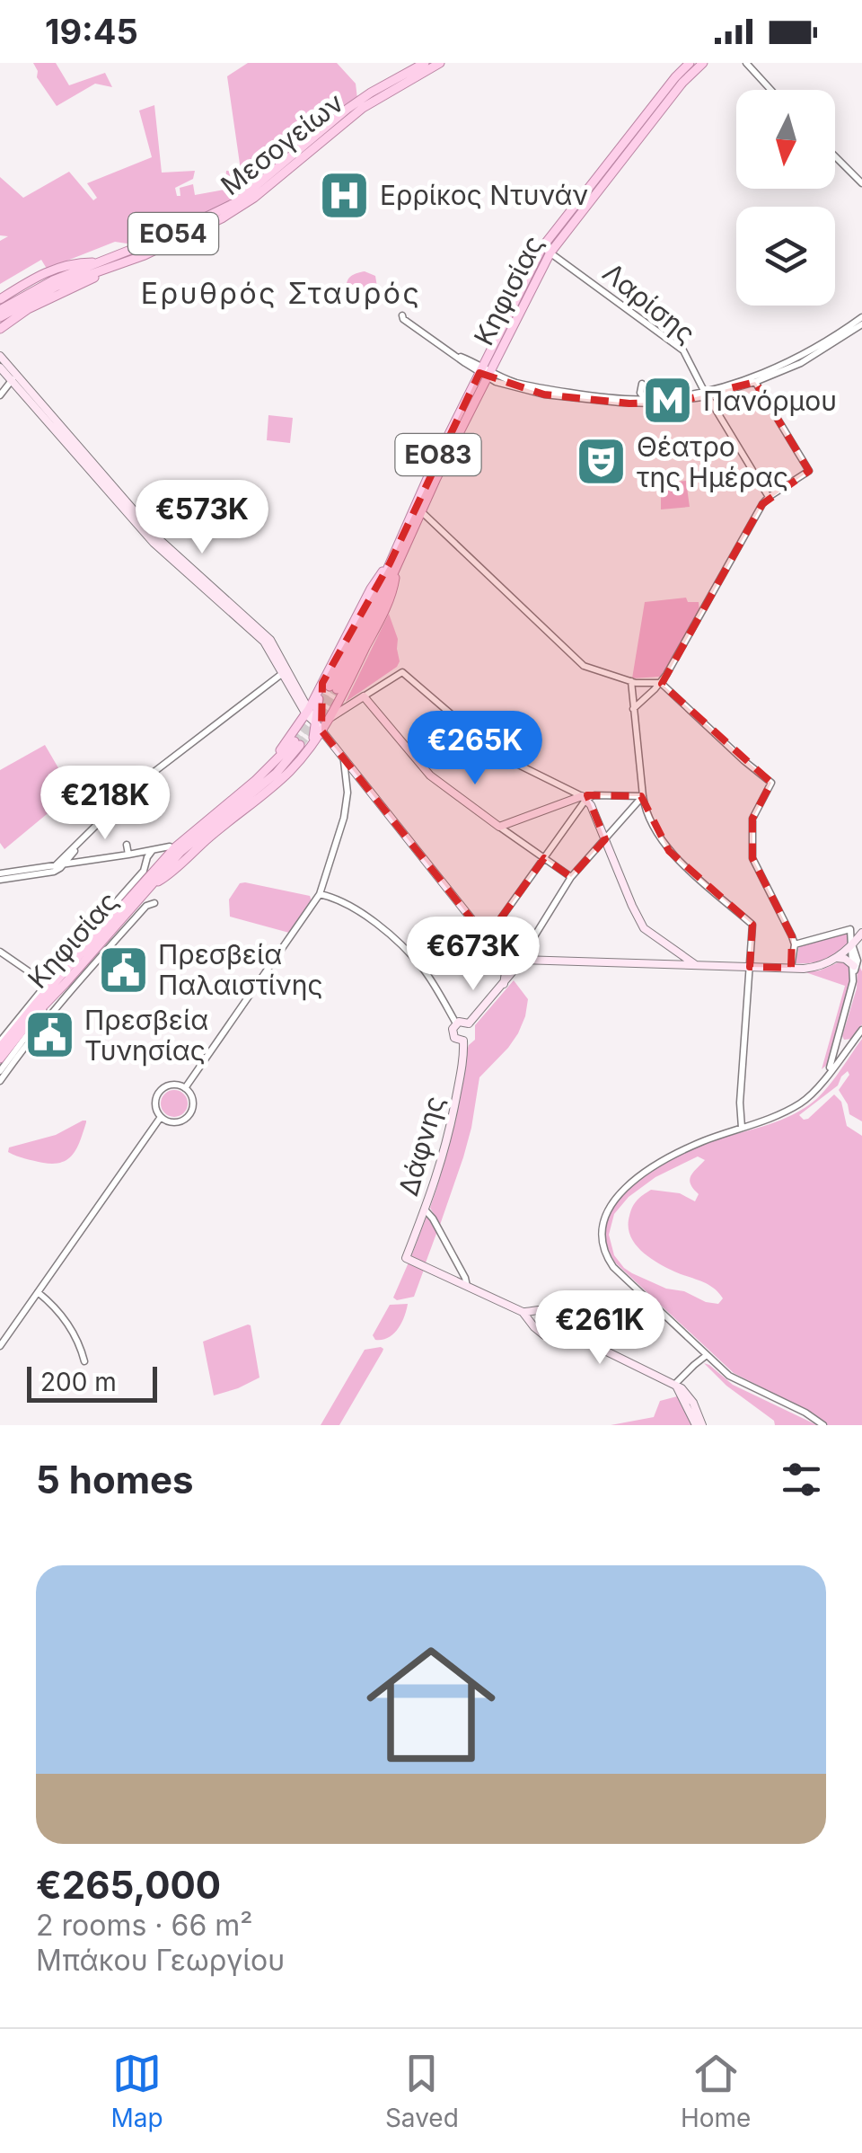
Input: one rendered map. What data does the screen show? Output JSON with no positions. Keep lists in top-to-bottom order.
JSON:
{
  "streets": {
    "main road": [
      "Μεσογείων",
      "ΕΟ54",
      "Κηφισίας",
      "ΕΟ83",
      "Δάφνης"
    ],
    "street": ["Λαρίσης"]
  },
  "crossings": [
    ["Κηφισίας", "Λαρίσης"],
    ["Κηφισίας", "ΕΟ83"]
  ],
  "districts": ["Ερυθρός Σταυρός"],
  "places": {
    "hospital": ["Ερρίκος Ντυνάν"],
    "metro station": ["Πανόρμου"],
    "theatre": ["Θέατρο της Ημέρας"],
    "public building": ["Πρεσβεία Παλαιστίνης", "Πρεσβεία Τυνησίας"]
  },
  "scale_bar": "200 m",
  "north": "bottom",
  "page": {
    "status": "19:45",
    "price": [
      "€573K",
      "€265K",
      "€218K",
      "€673K",
      "€261K"
    ],
    "scale": "200 m",
    "heading": "5 homes",
    "list": [
      {
        "name": "€265,000",
        "note": "2 rooms · 66 m² · Μπάκου Γεωργίου"
      }
    ],
    "tabs": ["Map", "Saved", "Home"]
  }
}
